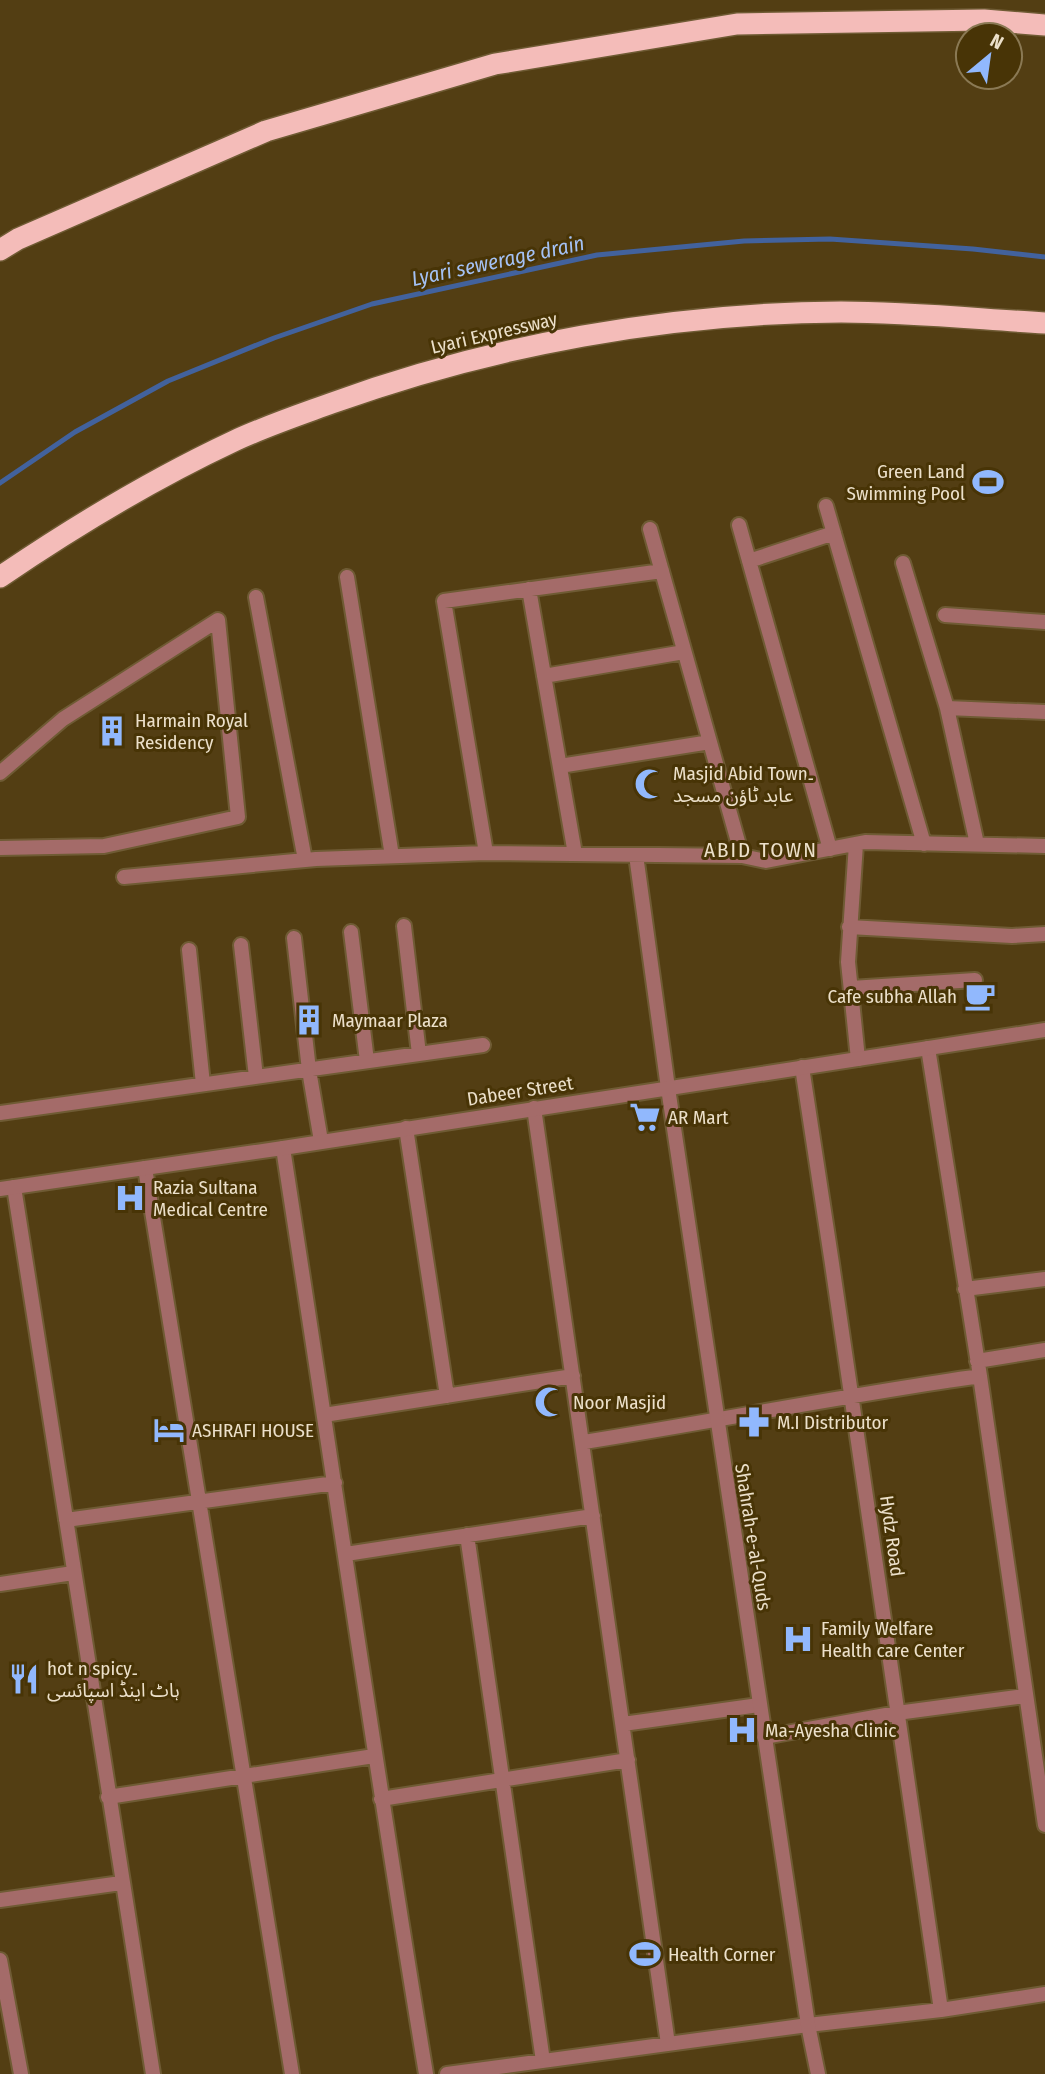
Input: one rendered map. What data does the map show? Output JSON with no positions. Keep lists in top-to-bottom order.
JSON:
{
  "streets": {
    "highway": ["Lyari Expressway"],
    "street": ["Dabeer Street", "Hydz Road", "Shahrah-e-al-Quds"]
  },
  "crossings": [
    ["Dabeer Street", "Hydz Road"],
    ["Dabeer Street", "Shahrah-e-al-Quds"]
  ],
  "districts": ["ABID TOWN"],
  "water": ["Lyari sewerage drain"],
  "places": {
    "sports": ["Green Land Swimming Pool", "Health Corner"],
    "building": ["Harmain Royal Residency", "Maymaar Plaza"],
    "mosque": ["Masjid Abid Town۔ عابد ٹاؤن مسجد", "Noor Masjid"],
    "cafe": ["Cafe subha Allah"],
    "supermarket": ["AR Mart"],
    "hospital": ["Razia Sultana Medical Centre", "Family Welfare Health care Center", "Ma-Ayesha Clinic"],
    "pharmacy": ["M.I Distributor"],
    "hotel": ["ASHRAFI HOUSE"],
    "restaurant": ["hot n spicy۔ ہاٹ اینڈ اسپائسی"]
  },
  "north": "top right"
}
